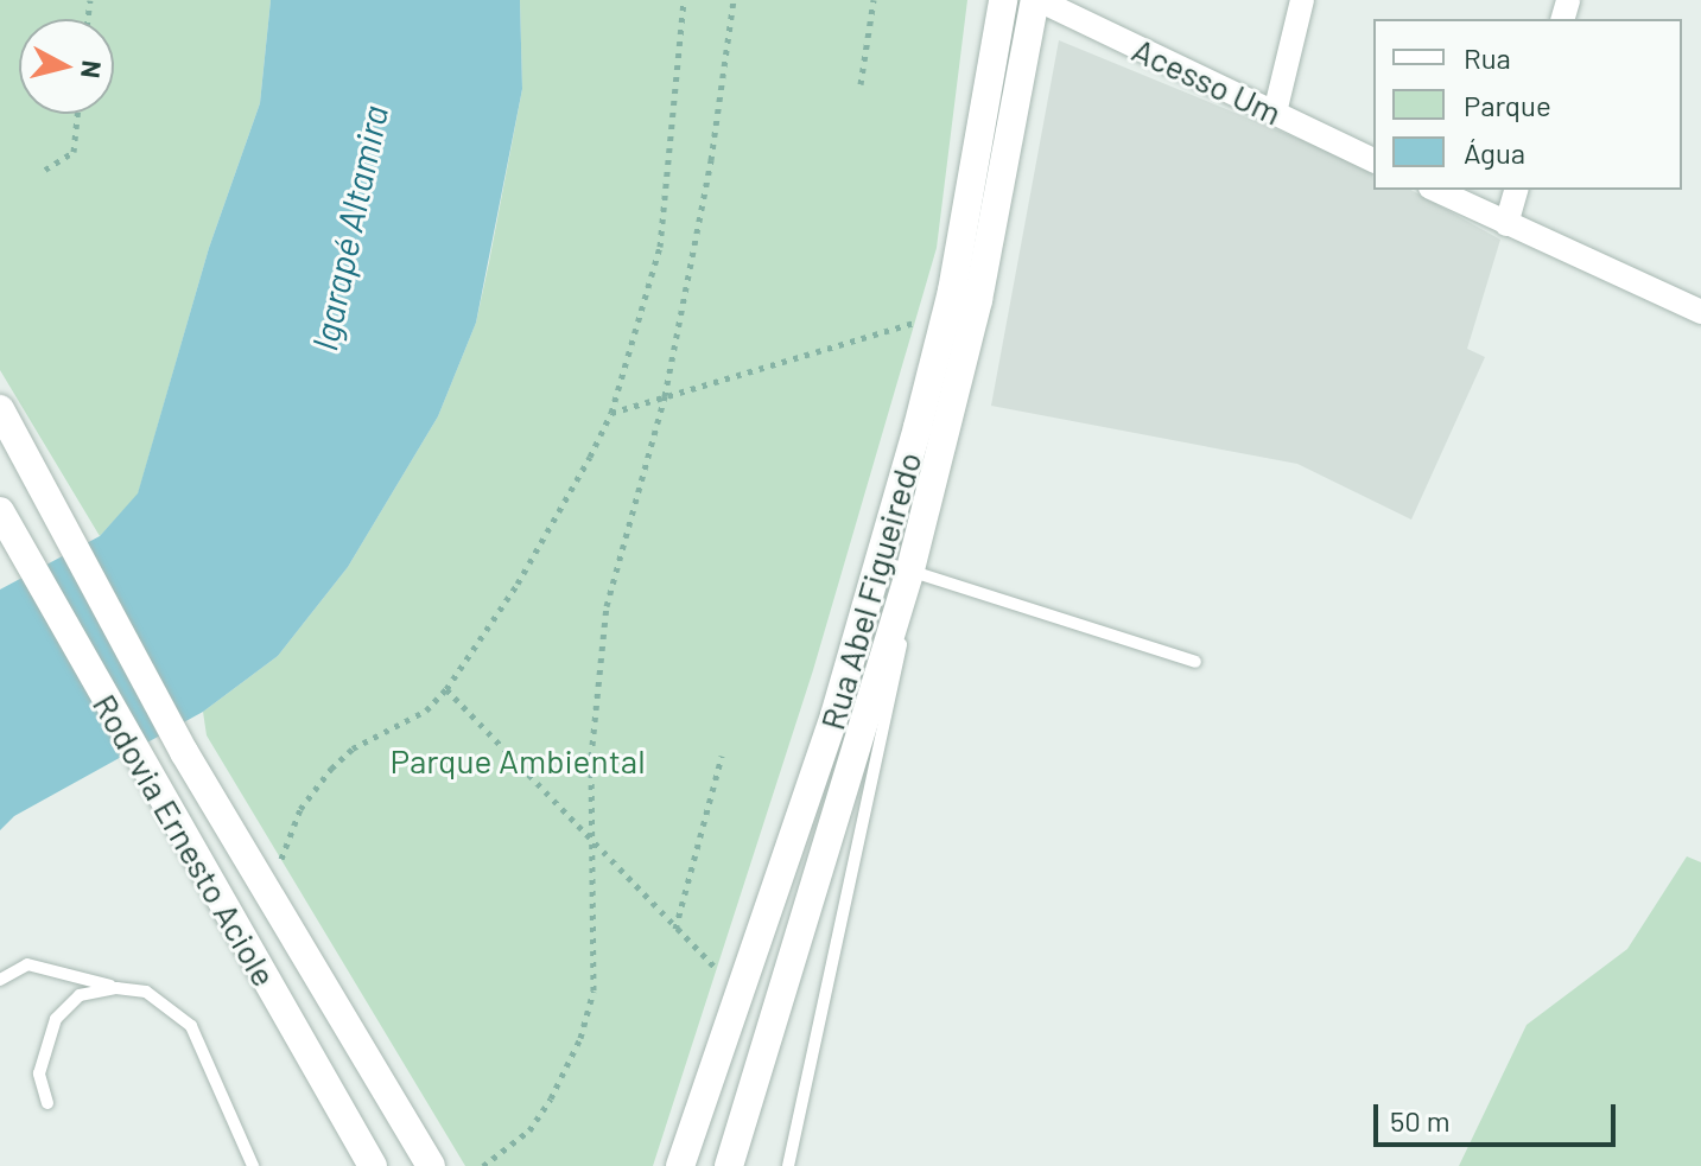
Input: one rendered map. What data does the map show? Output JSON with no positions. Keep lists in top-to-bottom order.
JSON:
{
  "streets": {
    "street": ["Acesso Um", "Rua Abel Figueiredo", "Rodovia Ernesto Aciole"]
  },
  "crossings": [
    ["Acesso Um", "Rua Abel Figueiredo"]
  ],
  "water": ["Igarapé Altamira"],
  "parks": ["Parque Ambiental"],
  "legend": ["Rua", "Parque", "Água"],
  "scale_bar": "50 m",
  "north": "right"
}
